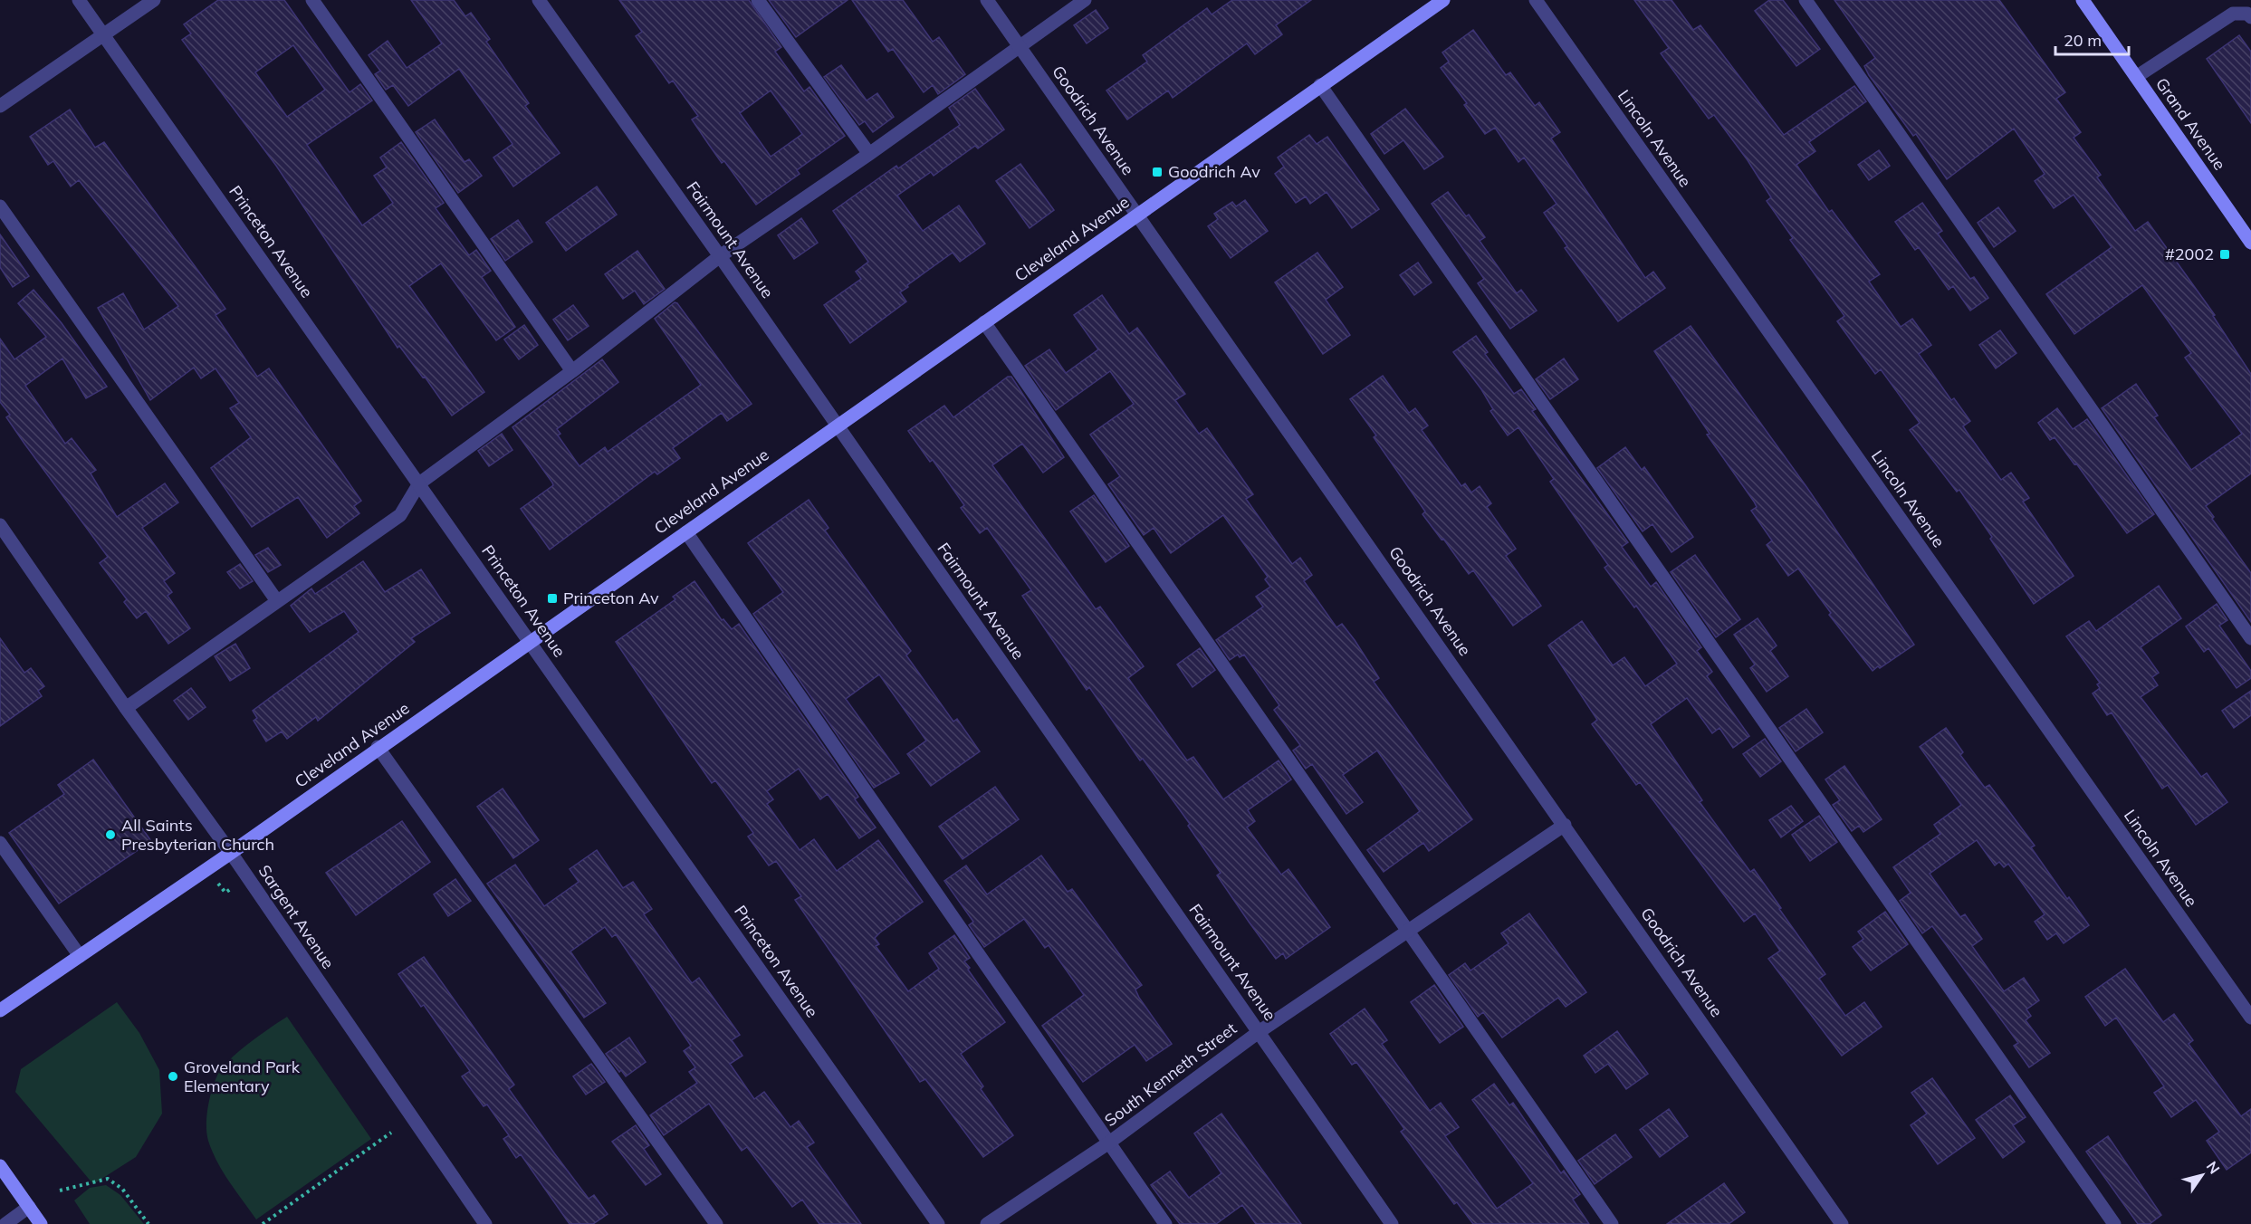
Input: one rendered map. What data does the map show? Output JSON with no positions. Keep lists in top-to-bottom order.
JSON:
{
  "streets": {
    "street": [
      "Goodrich Avenue",
      "Grand Avenue",
      "Lincoln Avenue",
      "Cleveland Avenue",
      "Fairmount Avenue",
      "Princeton Avenue",
      "Sargent Avenue",
      "South Kenneth Street"
    ]
  },
  "crossings": [
    ["Goodrich Avenue", "Cleveland Avenue"],
    ["Goodrich Avenue", "South Kenneth Street"],
    ["Cleveland Avenue", "Fairmount Avenue"],
    ["Cleveland Avenue", "Princeton Avenue"],
    ["Cleveland Avenue", "Sargent Avenue"],
    ["Fairmount Avenue", "South Kenneth Street"]
  ],
  "places": {
    "transit": ["Goodrich Av", "#2002", "Princeton Av"],
    "other": ["All Saints Presbyterian Church", "Groveland Park Elementary"]
  },
  "scale_bar": "20 m",
  "north": "top right"
}
